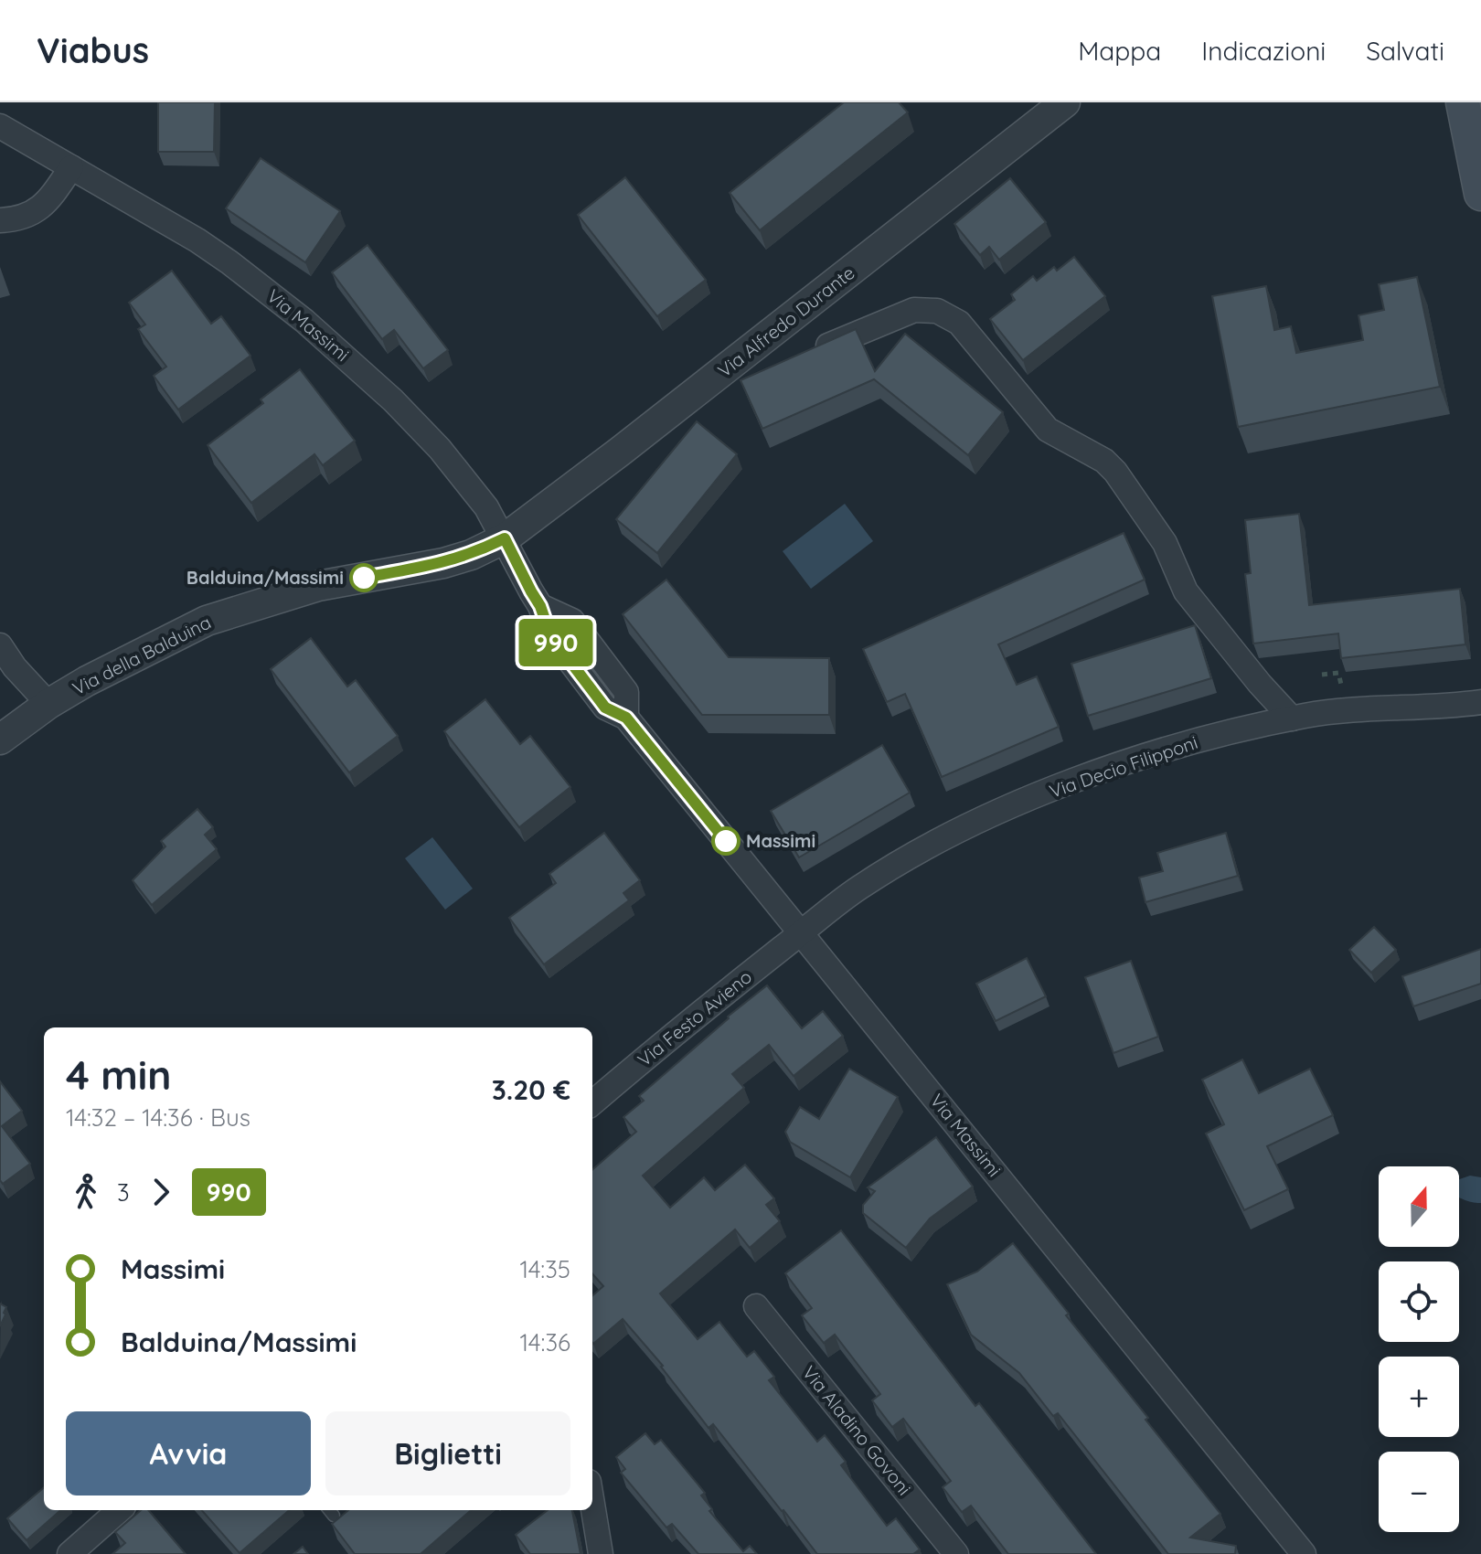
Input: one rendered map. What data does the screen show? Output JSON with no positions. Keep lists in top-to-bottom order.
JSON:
{
  "streets": {
    "street": [
      "Via Alfredo Durante",
      "Via Massimi",
      "Via della Balduina",
      "Via Decio Filipponi",
      "Via Festo Avieno",
      "Via Aladino Govoni"
    ]
  },
  "crossings": [
    ["Via Alfredo Durante", "Via Massimi"],
    ["Via Alfredo Durante", "Via della Balduina"],
    ["Via Massimi", "Via della Balduina"],
    ["Via Massimi", "Via Decio Filipponi"],
    ["Via Massimi", "Via Festo Avieno"],
    ["Via Decio Filipponi", "Via Festo Avieno"]
  ],
  "places": ["Balduina/Massimi", "Massimi"],
  "lines": ["bus line 990"],
  "north": "top",
  "page": {
    "header": "Viabus",
    "nav": ["Mappa", "Indicazioni", "Salvati"],
    "on_map": "990",
    "heading": ["4 min", "14:32 – 14:36 · Bus", "3.20 €"],
    "legs": ["3", "990"],
    "map_buttons": ["+", "−"],
    "list": [
      {
        "name": "Massimi",
        "value": "14:35"
      },
      {
        "name": "Balduina/Massimi",
        "value": "14:36"
      }
    ],
    "buttons": ["Avvia", "Biglietti"]
  }
}
